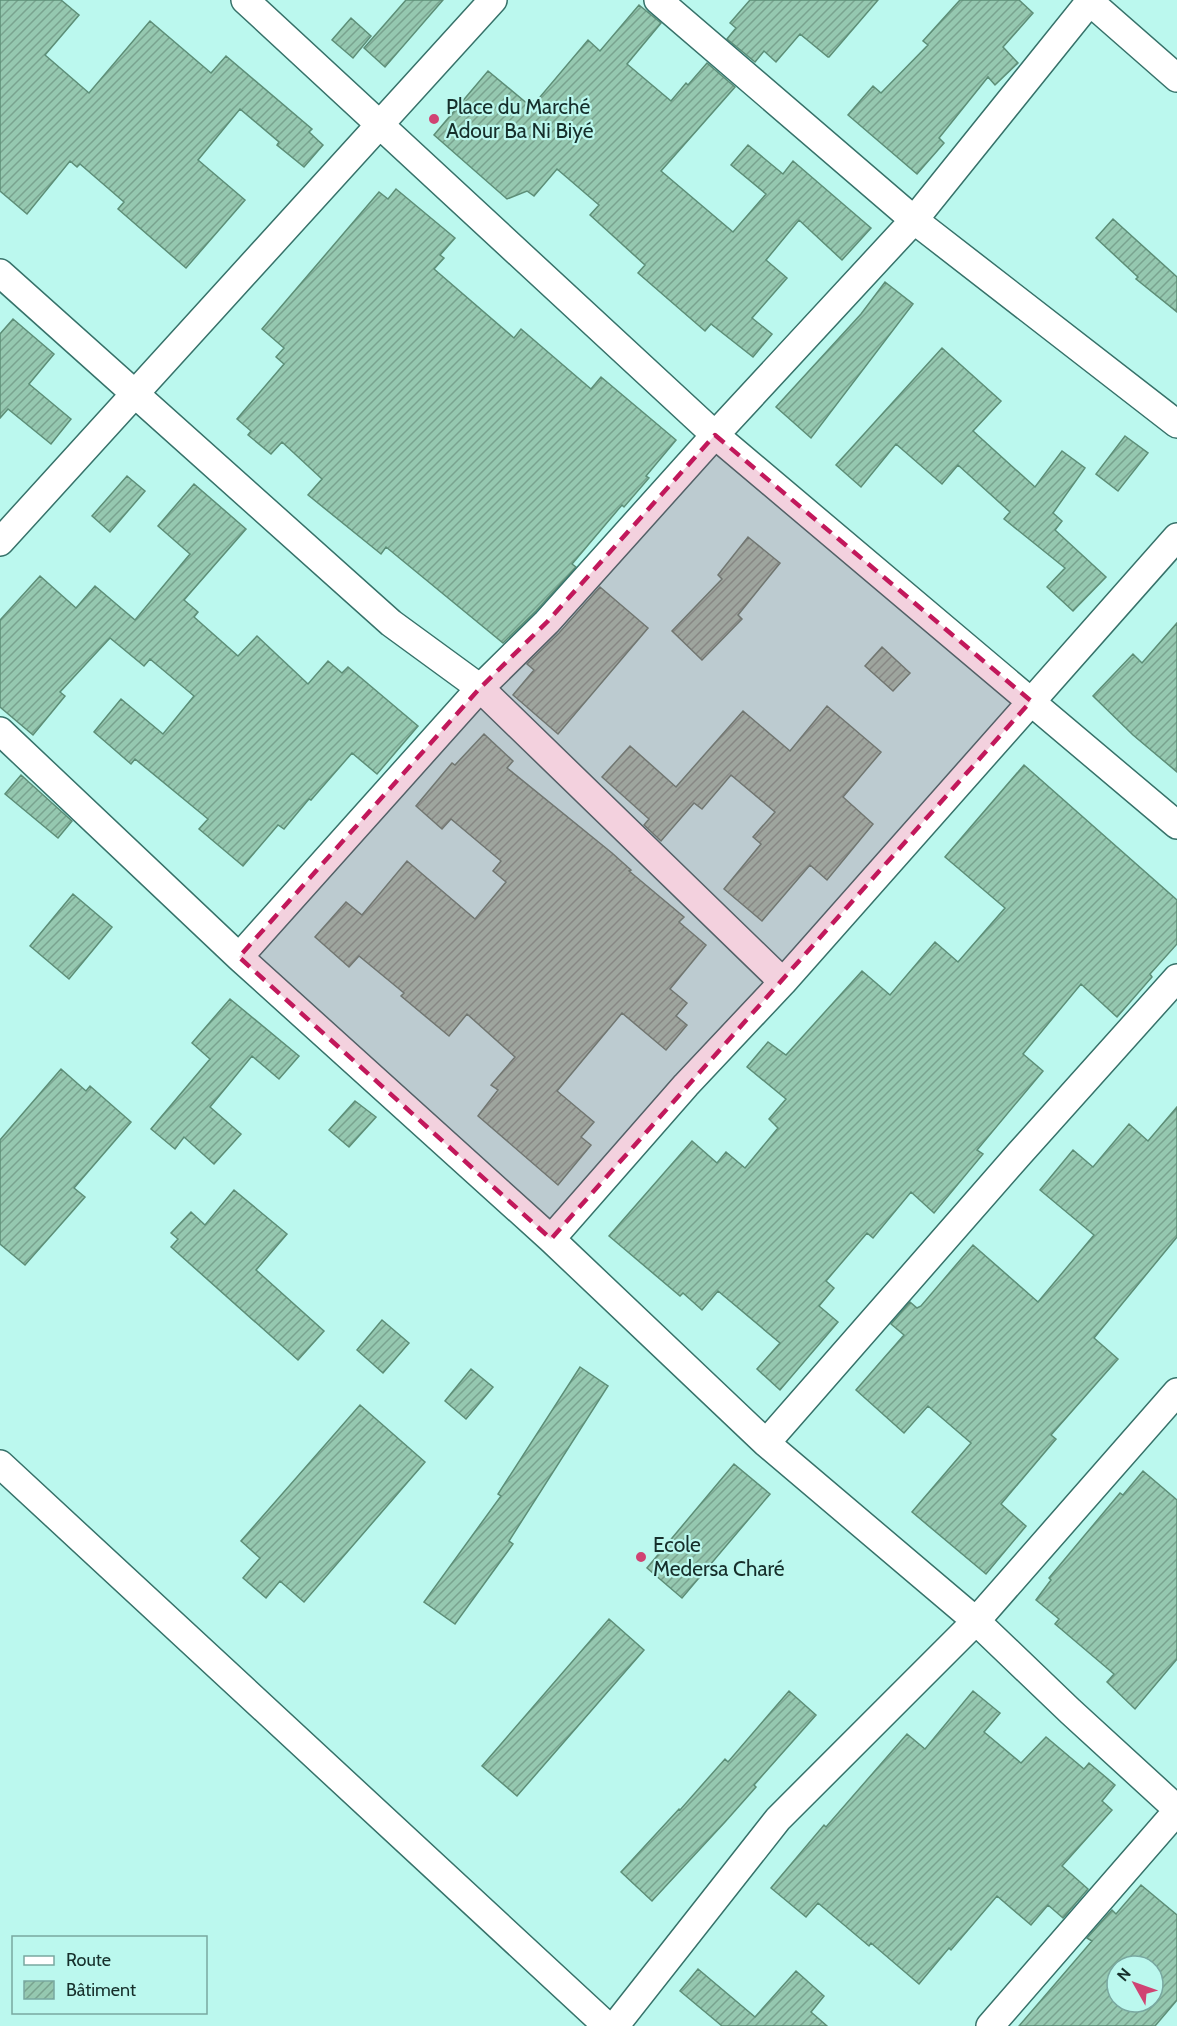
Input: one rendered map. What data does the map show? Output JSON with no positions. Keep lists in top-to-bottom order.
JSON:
{
  "places": ["Place du Marché Adour Ba Ni Biyé", "Ecole Medersa Charé"],
  "legend": ["Route", "Bâtiment"],
  "north": "top left"
}
